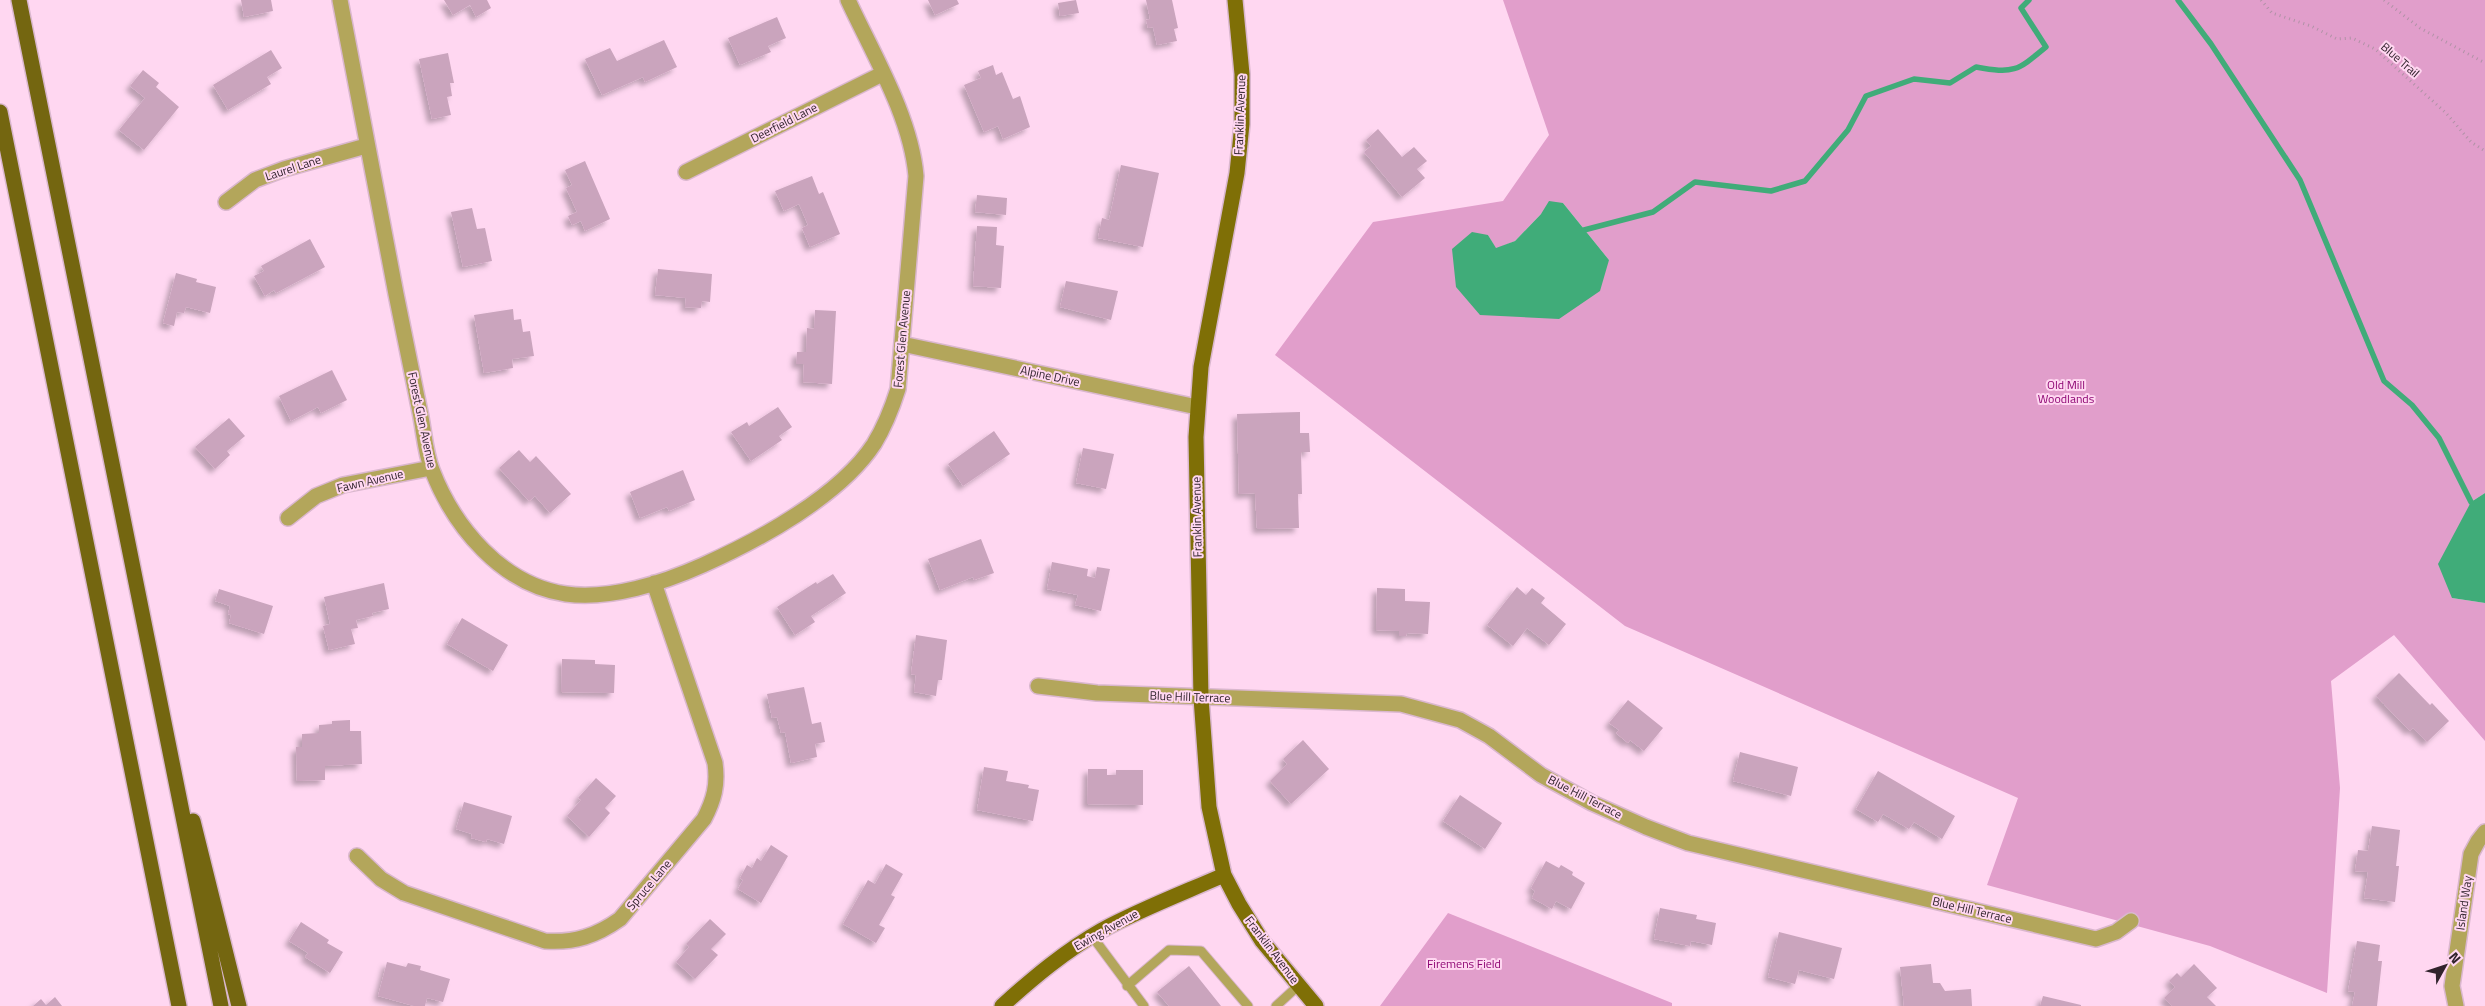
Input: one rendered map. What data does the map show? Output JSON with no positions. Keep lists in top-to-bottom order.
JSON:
{
  "streets": {
    "main road": ["Franklin Avenue", "Ewing Avenue"],
    "street": [
      "Deerfield Lane",
      "Laurel Lane",
      "Forest Glen Avenue",
      "Alpine Drive",
      "Fawn Avenue",
      "Blue Hill Terrace",
      "Spruce Lane",
      "Island Way"
    ],
    "path": ["Blue Trail"]
  },
  "crossings": [
    ["Franklin Avenue", "Alpine Drive"],
    ["Franklin Avenue", "Blue Hill Terrace"],
    ["Franklin Avenue", "Ewing Avenue"],
    ["Deerfield Lane", "Forest Glen Avenue"],
    ["Laurel Lane", "Forest Glen Avenue"],
    ["Forest Glen Avenue", "Alpine Drive"],
    ["Forest Glen Avenue", "Fawn Avenue"],
    ["Forest Glen Avenue", "Spruce Lane"]
  ],
  "parks": ["Old Mill Woodlands", "Firemens Field"],
  "north": "top right"
}
